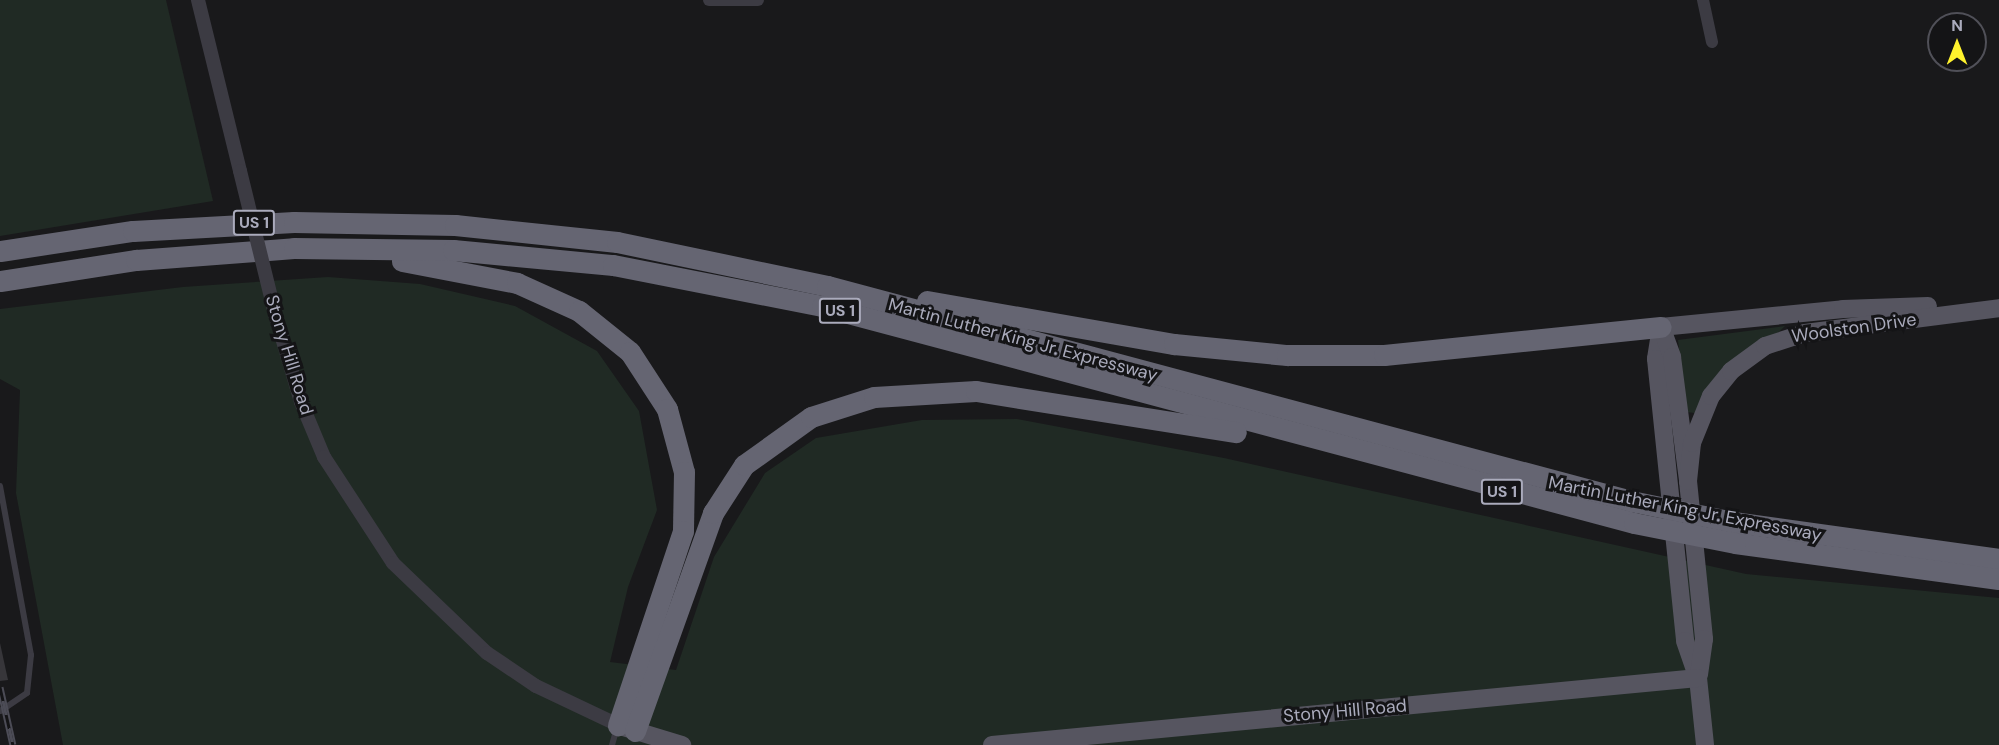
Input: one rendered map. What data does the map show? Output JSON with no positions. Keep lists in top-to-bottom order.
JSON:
{
  "streets": {
    "highway": ["US 1", "Martin Luther King Jr. Expressway"],
    "main road": ["Woolston Drive", "Stony Hill Road"]
  },
  "crossings": [
    ["Woolston Drive", "Stony Hill Road"]
  ],
  "north": "top"
}
